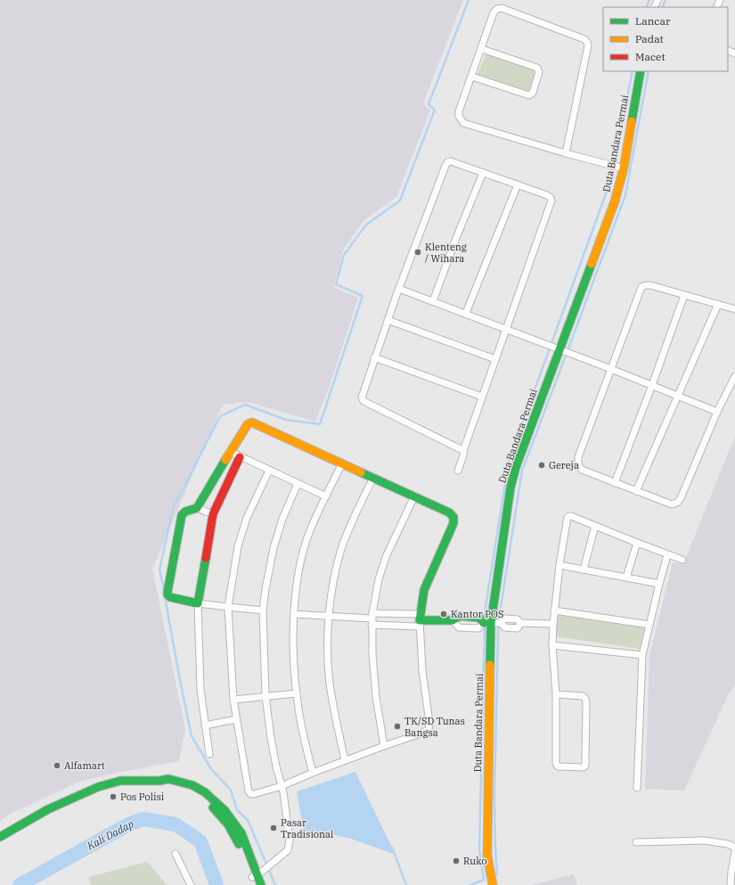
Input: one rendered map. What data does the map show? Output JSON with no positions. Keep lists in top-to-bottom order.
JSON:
{
  "streets": {
    "street": ["Duta Bandara Permai"]
  },
  "water": ["Kali Dadap"],
  "places": [
    "Klenteng / Wihara",
    "Gereja",
    "Kantor POS",
    "TK/SD Tunas Bangsa",
    "Alfamart",
    "Pos Polisi",
    "Pasar Tradisional",
    "Ruko"
  ],
  "legend": ["Lancar", "Padat", "Macet"]
}
